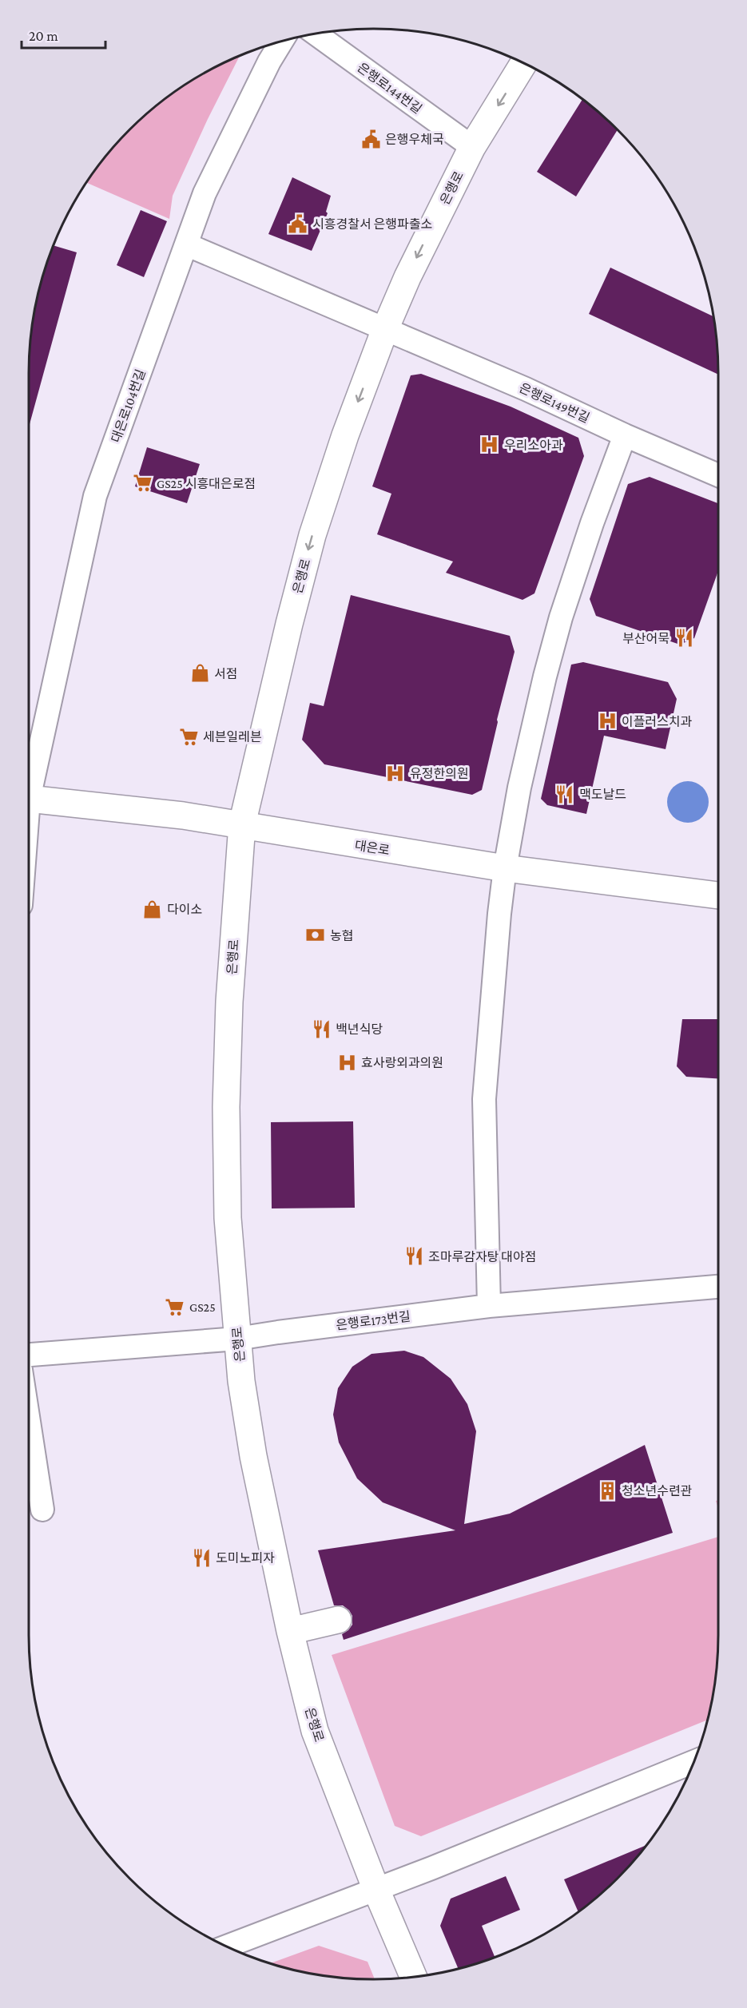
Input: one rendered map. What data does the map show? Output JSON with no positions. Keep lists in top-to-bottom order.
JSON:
{
  "streets": {
    "street": [
      "은행로144번길",
      "은행로",
      "은행로149번길",
      "대은로104번길",
      "대은로",
      "은행로173번길"
    ]
  },
  "crossings": [
    ["은행로144번길", "은행로"],
    ["은행로", "은행로149번길"],
    ["은행로", "대은로"],
    ["은행로", "은행로173번길"],
    ["은행로149번길", "대은로104번길"]
  ],
  "one_way": ["은행로"],
  "places": {
    "public building": ["은행우체국", "시흥경찰서 은행파출소"],
    "hospital": [
      "우리소아과",
      "이플러스치과",
      "유정한의원",
      "효사랑외과의원"
    ],
    "supermarket": ["GS25 시흥대은로점", "세븐일레븐", "GS25"],
    "restaurant": [
      "부산어묵",
      "맥도날드",
      "백년식당",
      "조마루감자탕 대야점",
      "도미노피자"
    ],
    "shop": ["서점", "다이소"],
    "bank": ["농협"],
    "building": ["청소년수련관"]
  },
  "scale_bar": "20 m"
}
